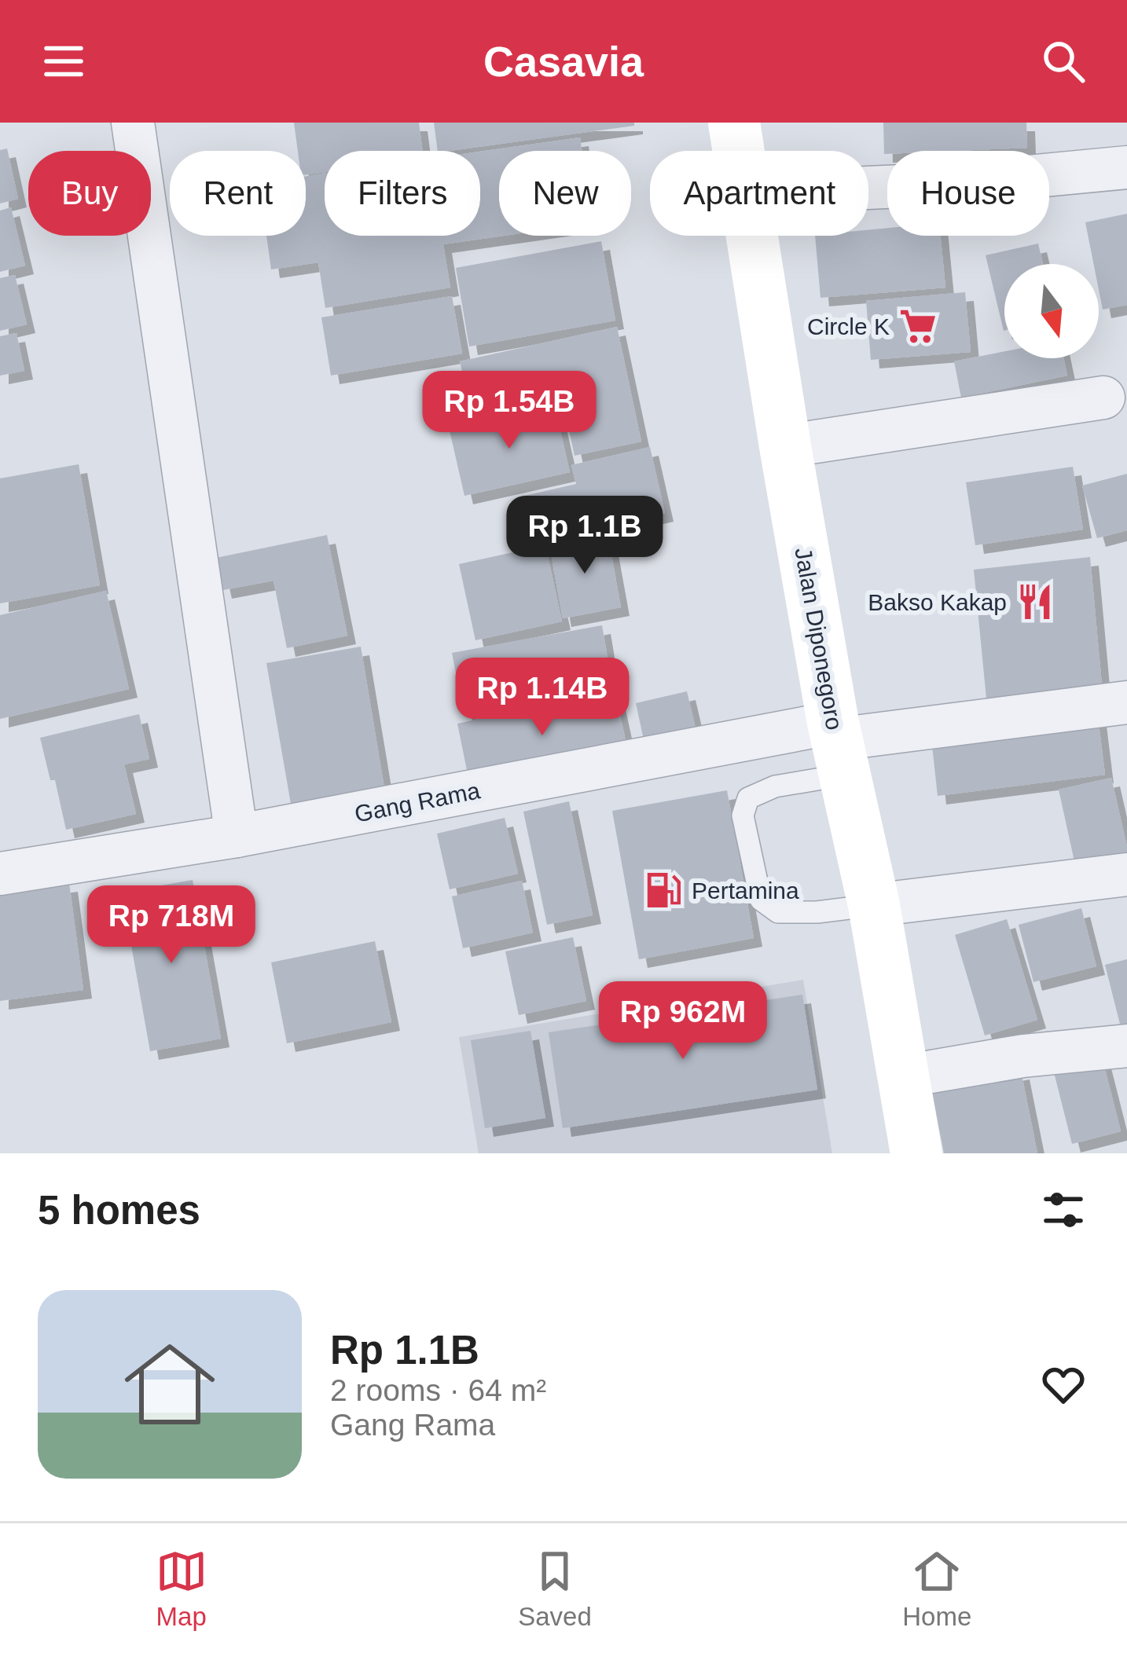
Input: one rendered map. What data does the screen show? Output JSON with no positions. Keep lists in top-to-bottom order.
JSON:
{
  "streets": {
    "main road": ["Jalan Diponegoro"],
    "street": ["Gang Rama"]
  },
  "crossings": [
    ["Jalan Diponegoro", "Gang Rama"]
  ],
  "places": {
    "supermarket": ["Circle K"],
    "restaurant": ["Bakso Kakap"],
    "fuel station": ["Pertamina"]
  },
  "north": "bottom",
  "page": {
    "header": "Casavia",
    "chip": [
      "Buy",
      "Rent",
      "Filters",
      "New",
      "Apartment",
      "House"
    ],
    "price": [
      "Rp 1.54B",
      "Rp 1.1B",
      "Rp 1.14B",
      "Rp 718M",
      "Rp 962M"
    ],
    "heading": "5 homes",
    "list": [
      {
        "name": "Rp 1.1B",
        "note": "2 rooms · 64 m² · Gang Rama"
      }
    ],
    "tabs": ["Map", "Saved", "Home"]
  }
}
